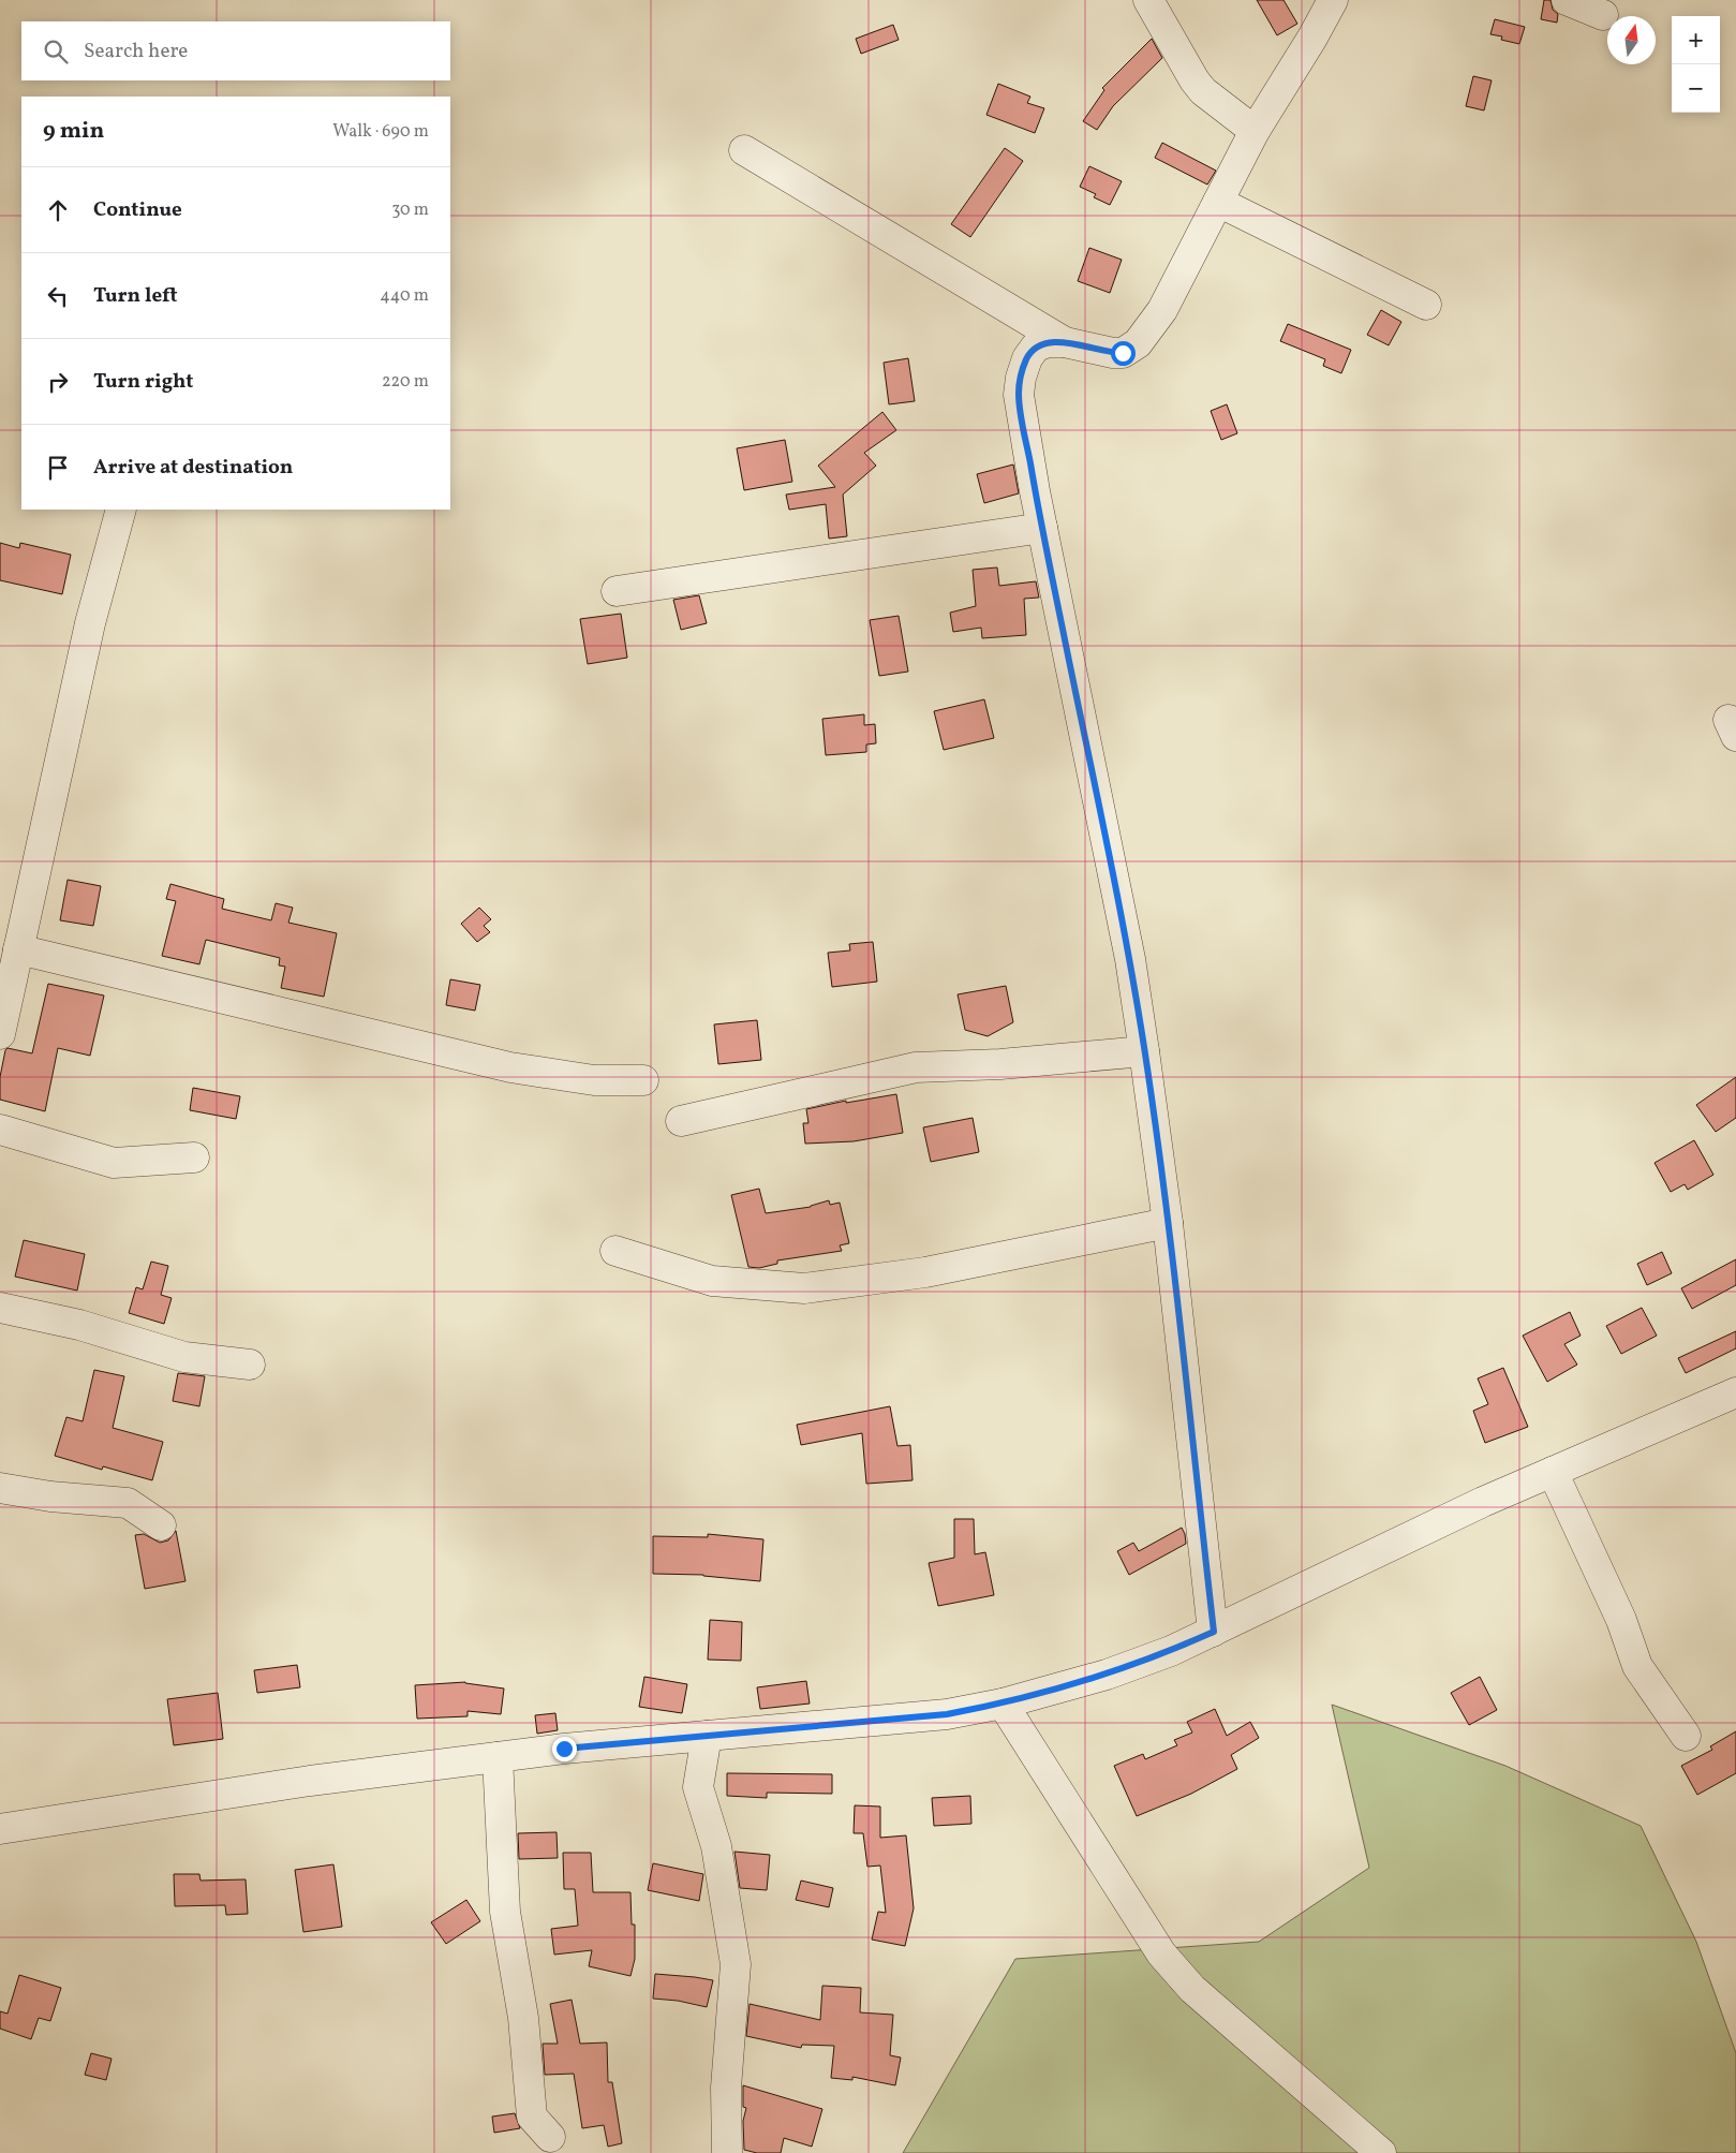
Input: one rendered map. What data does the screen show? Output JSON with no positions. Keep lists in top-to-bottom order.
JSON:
{
  "north": "top",
  "page": {
    "map_buttons": ["+", "−"],
    "search": "Search here",
    "heading": ["9 min", "Walk · 690 m"],
    "list": [
      ["Continue", "30 m"],
      ["Turn left", "440 m"],
      ["Turn right", "220 m"],
      "Arrive at destination"
    ]
  }
}
